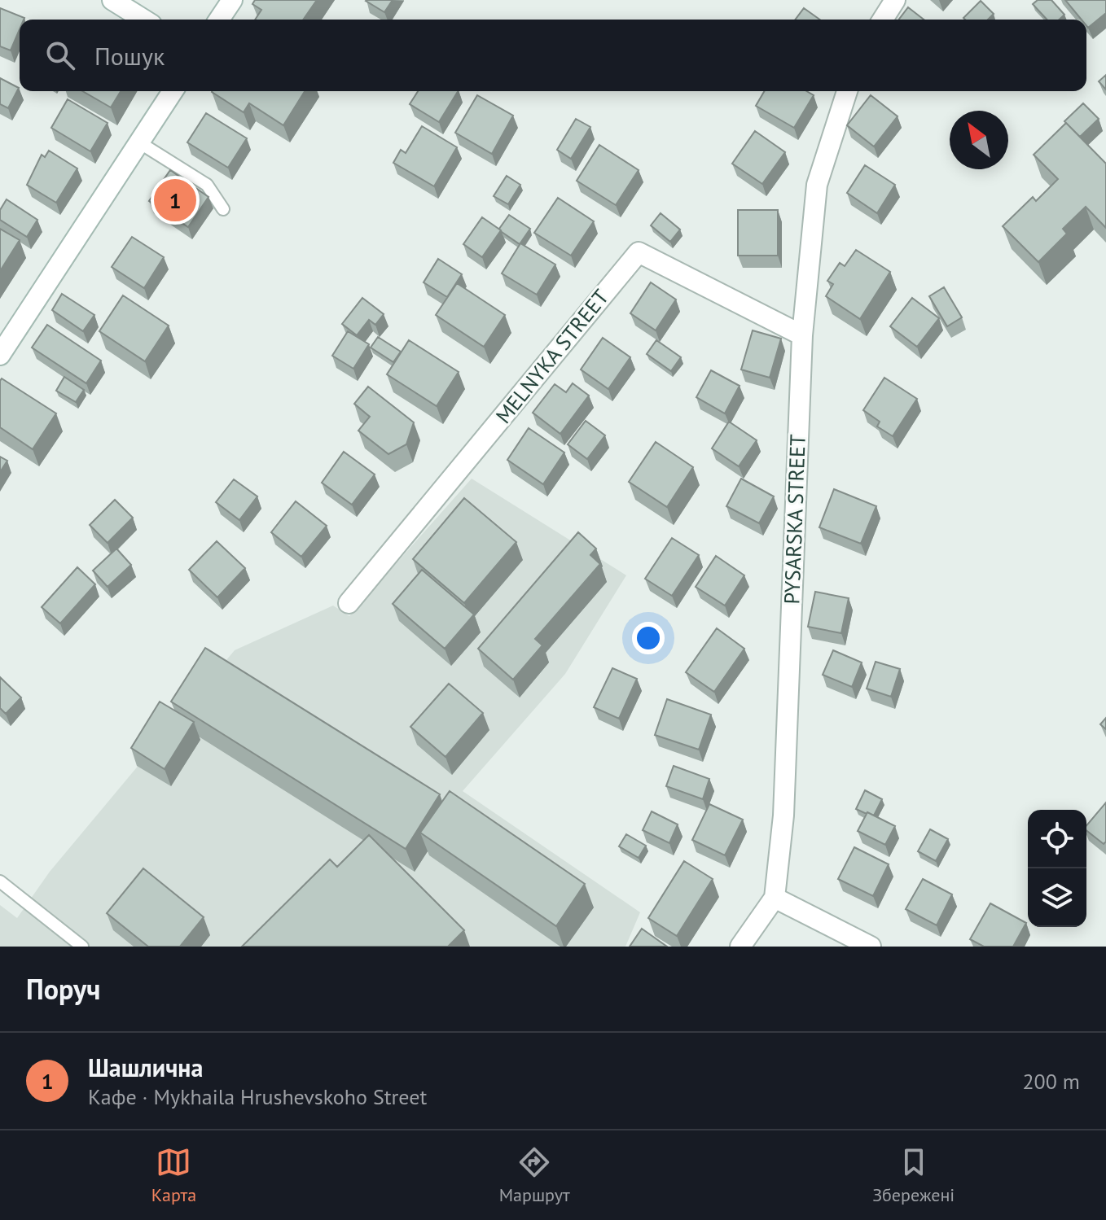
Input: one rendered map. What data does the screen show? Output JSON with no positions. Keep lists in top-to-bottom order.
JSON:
{
  "streets": {
    "street": ["MELNYKA STREET", "PYSARSKA STREET"]
  },
  "crossings": [
    ["MELNYKA STREET", "PYSARSKA STREET"]
  ],
  "north": "top left",
  "page": {
    "search": "Пошук",
    "pins": "1",
    "heading": "Поруч",
    "list": [
      {
        "mark": "1",
        "name": "Шашлична",
        "note": "Кафе · Mykhaila Hrushevskoho Street",
        "value": "200 m"
      }
    ],
    "nav": ["Карта", "Маршрут", "Збережені"]
  }
}
